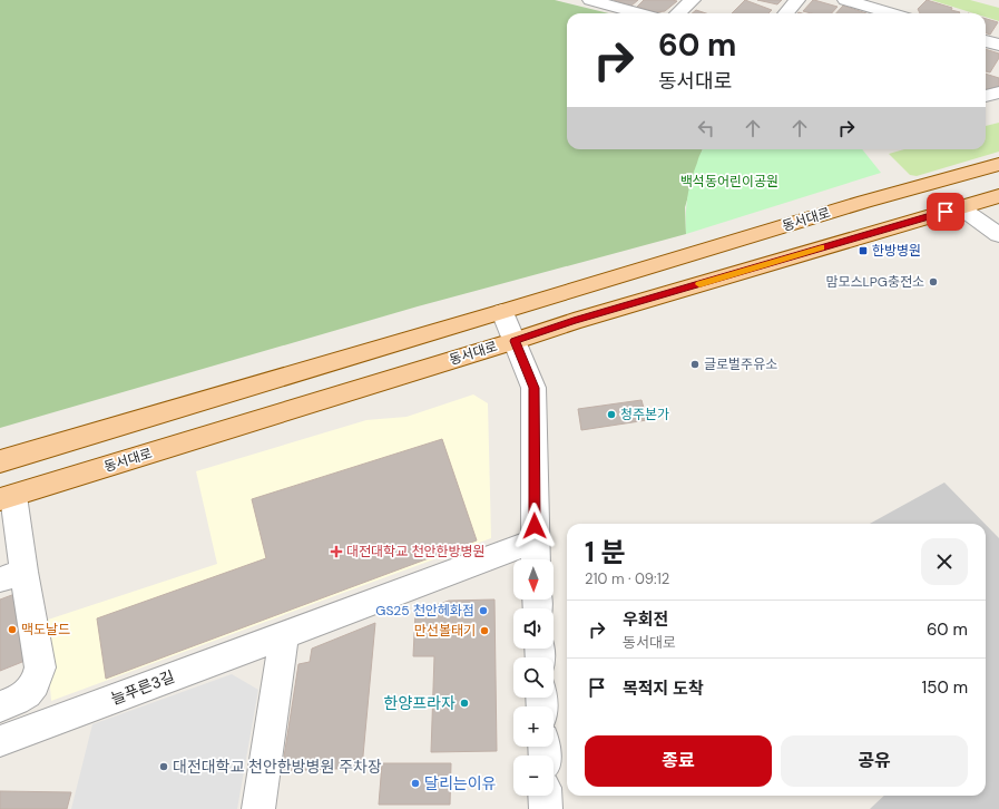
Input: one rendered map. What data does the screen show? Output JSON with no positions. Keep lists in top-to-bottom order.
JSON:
{
  "streets": {
    "main road": ["동서대로"],
    "street": ["늘푸른3길"]
  },
  "parks": ["백석동어린이공원"],
  "places": {
    "transit": ["한방병원"],
    "other": [
      "맘모스LPG충전소",
      "글로벌주유소",
      "청주본가",
      "GS25 천안헤화점",
      "맥도날드",
      "만선볼태기",
      "한양프라자",
      "대전대학교 천안한방병원 주차장",
      "달리는이유"
    ],
    "health": ["대전대학교 천안한방병원"]
  },
  "north": "bottom",
  "page": {
    "turn": ["60 m", "동서대로"],
    "heading": ["1 분", "210 m · 09:12"],
    "map_buttons": ["+", "−"],
    "list": [
      {
        "name": "우회전",
        "note": "동서대로",
        "value": "60 m"
      },
      {
        "name": "목적지 도착",
        "value": "150 m"
      }
    ],
    "buttons": ["종료", "공유"]
  }
}
